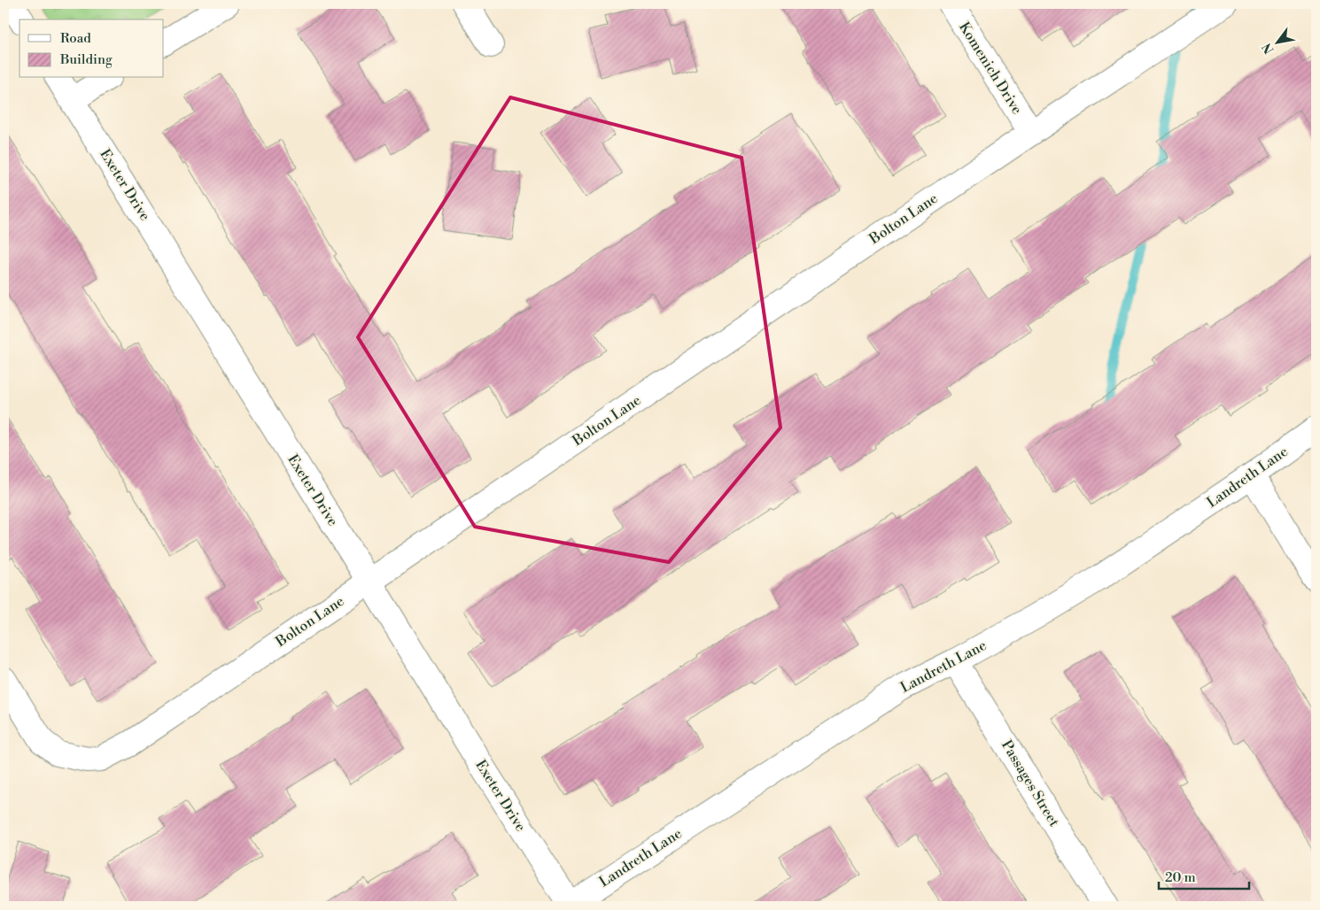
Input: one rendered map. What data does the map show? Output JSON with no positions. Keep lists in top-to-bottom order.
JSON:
{
  "streets": {
    "street": [
      "Komenich Drive",
      "Exeter Drive",
      "Bolton Lane",
      "Landreth Lane",
      "Passages Street"
    ]
  },
  "crossings": [
    ["Komenich Drive", "Bolton Lane"],
    ["Exeter Drive", "Bolton Lane"],
    ["Exeter Drive", "Landreth Lane"],
    ["Landreth Lane", "Passages Street"]
  ],
  "legend": ["Road", "Building"],
  "scale_bar": "20 m",
  "north": "bottom left"
}
